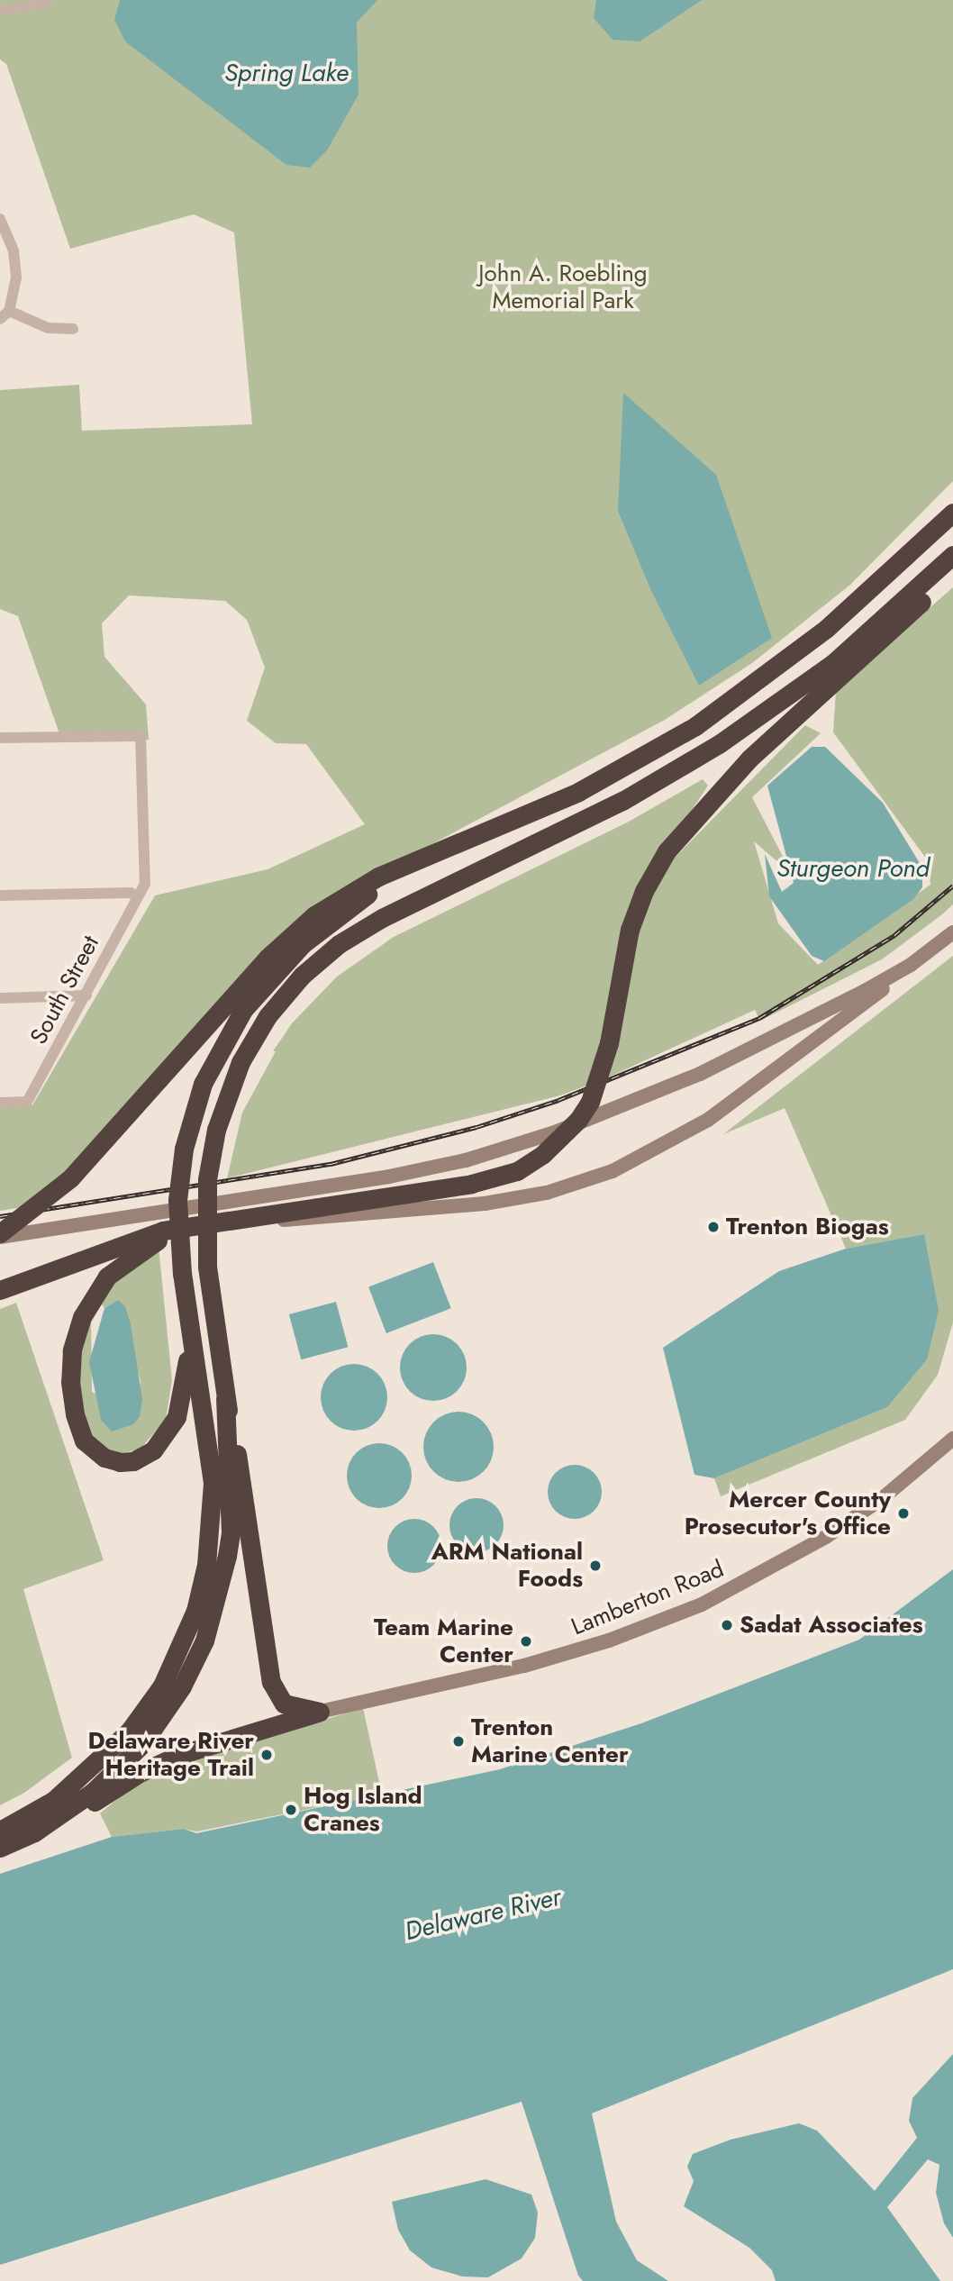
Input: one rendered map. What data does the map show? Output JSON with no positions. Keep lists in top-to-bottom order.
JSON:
{
  "streets": {
    "street": ["South Street", "Lamberton Road"]
  },
  "water": ["Spring Lake", "Sturgeon Pond", "Delaware River"],
  "parks": ["John A. Roebling Memorial Park"],
  "places": [
    "Trenton Biogas",
    "Mercer County Prosecutor's Office",
    "ARM National Foods",
    "Sadat Associates",
    "Team Marine Center",
    "Trenton Marine Center",
    "Delaware River Heritage Trail",
    "Hog Island Cranes"
  ]
}
